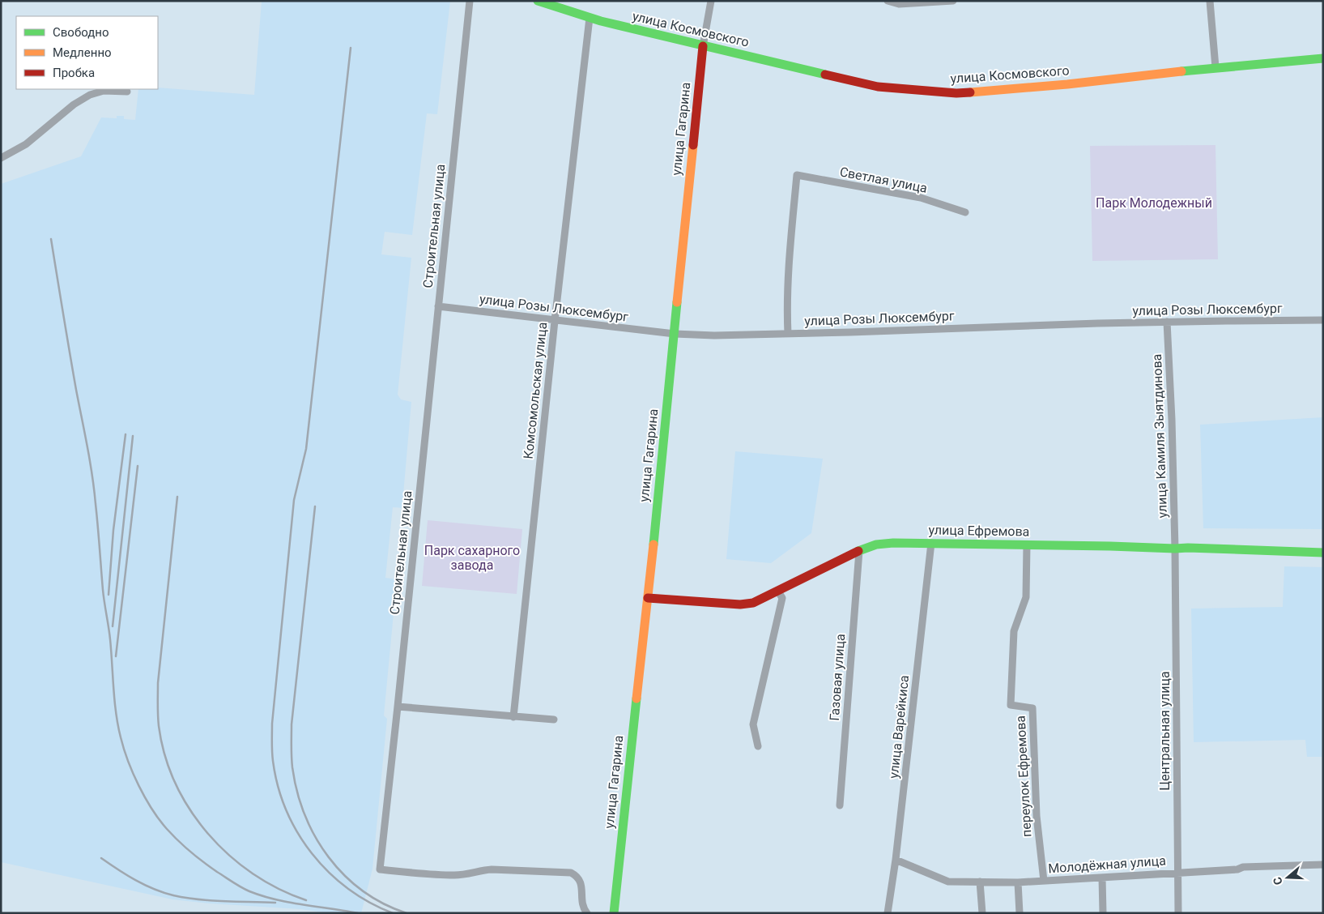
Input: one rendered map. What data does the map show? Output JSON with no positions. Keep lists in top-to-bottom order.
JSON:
{
  "streets": {
    "street": [
      "улица Космовского",
      "улица Гагарина",
      "Светлая улица",
      "Строительная улица",
      "улица Розы Люксембург",
      "Комсомольская улица",
      "улица Камиля Зыятдинова",
      "улица Ефремова",
      "Газовая улица",
      "улица Варейкиса",
      "Центральная улица",
      "переулок Ефремова",
      "Молодёжная улица"
    ]
  },
  "crossings": [
    ["улица Космовского", "улица Гагарина"],
    ["улица Космовского", "Комсомольская улица"],
    ["улица Гагарина", "улица Розы Люксембург"],
    ["улица Гагарина", "улица Ефремова"],
    ["Светлая улица", "улица Розы Люксембург"],
    ["Строительная улица", "улица Розы Люксембург"],
    ["улица Розы Люксембург", "Комсомольская улица"],
    ["улица Розы Люксембург", "улица Камиля Зыятдинова"],
    ["улица Камиля Зыятдинова", "улица Ефремова"],
    ["улица Камиля Зыятдинова", "Центральная улица"],
    ["улица Ефремова", "Газовая улица"],
    ["улица Ефремова", "улица Варейкиса"],
    ["улица Ефремова", "Центральная улица"],
    ["улица Ефремова", "переулок Ефремова"],
    ["улица Варейкиса", "Молодёжная улица"],
    ["Центральная улица", "Молодёжная улица"],
    ["переулок Ефремова", "Молодёжная улица"]
  ],
  "parks": ["Парк Молодежный", "Парк сахарного завода"],
  "legend": ["Свободно", "Медленно", "Пробка"],
  "north": "left"
}
